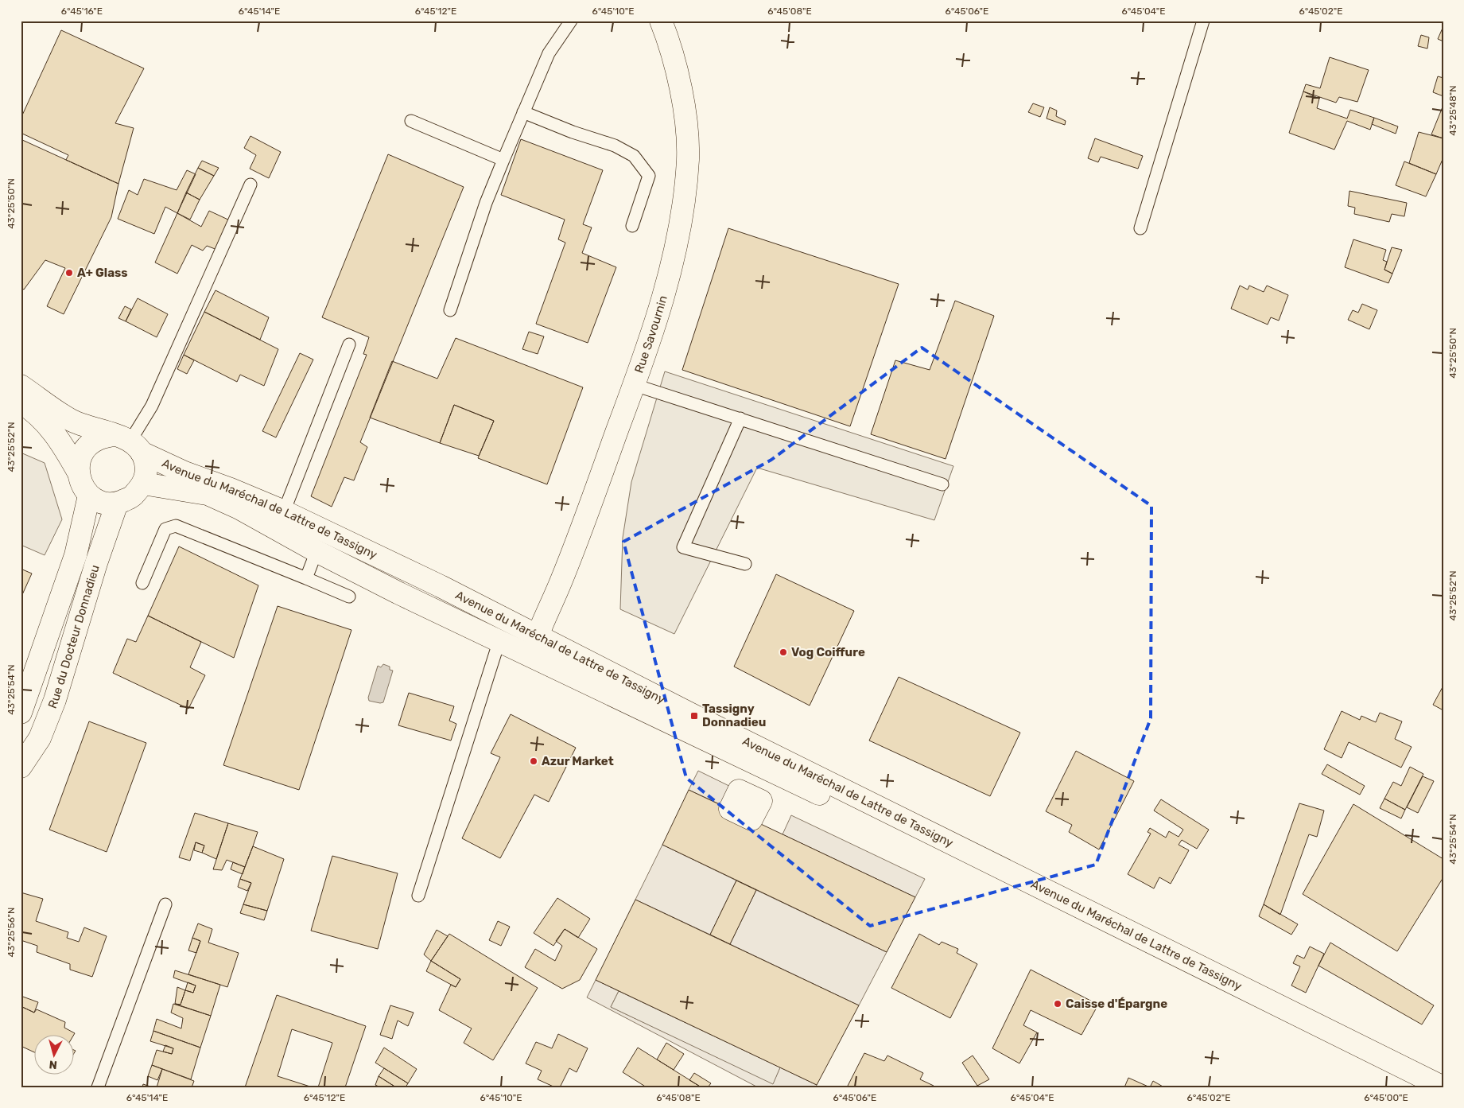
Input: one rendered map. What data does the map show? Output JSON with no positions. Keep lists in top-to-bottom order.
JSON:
{
  "streets": {
    "main road": ["Rue Savournin", "Avenue du Maréchal de Lattre de Tassigny", "Rue du Docteur Donnadieu"]
  },
  "crossings": [
    ["Rue Savournin", "Avenue du Maréchal de Lattre de Tassigny"],
    ["Avenue du Maréchal de Lattre de Tassigny", "Rue du Docteur Donnadieu"]
  ],
  "places": {
    "other": [
      "A+ Glass",
      "Vog Coiffure",
      "Azur Market",
      "Caisse d'Épargne"
    ],
    "transit": ["Tassigny Donnadieu"]
  },
  "north": "bottom",
  "coordinates": [
    "6°45'16\"E",
    "6°45'14\"E",
    "6°45'12\"E",
    "6°45'10\"E",
    "6°45'08\"E",
    "6°45'06\"E",
    "6°45'04\"E",
    "6°45'02\"E",
    "43°25'48\"N",
    "43°25'50\"N",
    "43°25'52\"N",
    "43°25'54\"N",
    "43°25'56\"N",
    "6°45'00\"E"
  ]
}
